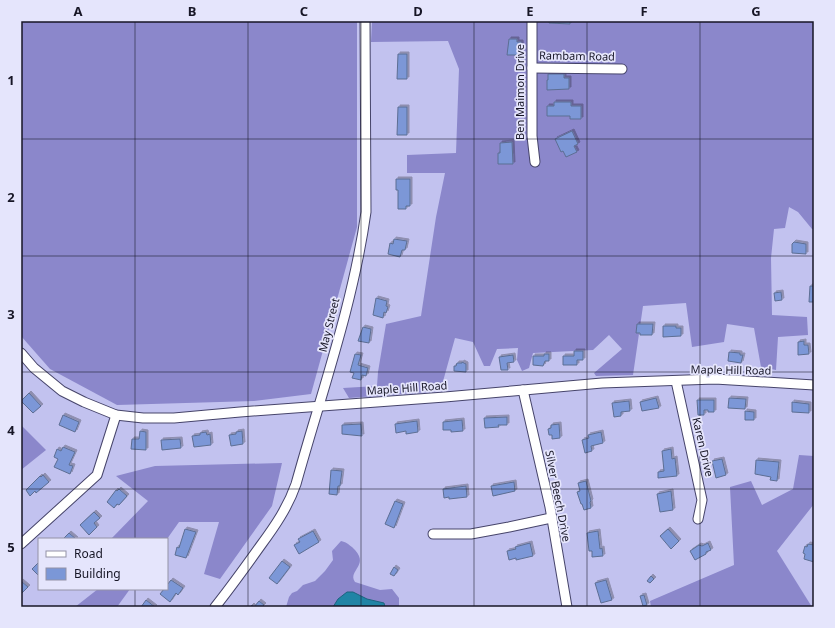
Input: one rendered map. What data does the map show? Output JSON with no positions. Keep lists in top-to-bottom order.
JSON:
{
  "streets": {
    "street": [
      "Rambam Road",
      "Ben Maimon Drive",
      "May Street",
      "Maple Hill Road",
      "Karen Drive",
      "Silver Beech Drive"
    ]
  },
  "crossings": [
    ["Rambam Road", "Ben Maimon Drive"],
    ["May Street", "Maple Hill Road"],
    ["Maple Hill Road", "Karen Drive"],
    ["Maple Hill Road", "Silver Beech Drive"]
  ],
  "legend": ["Road", "Building"],
  "grid": {
    "columns": [
      "A",
      "B",
      "C",
      "D",
      "E",
      "F",
      "G"
    ],
    "rows": [
      "1",
      "2",
      "3",
      "4",
      "5"
    ]
  }
}
